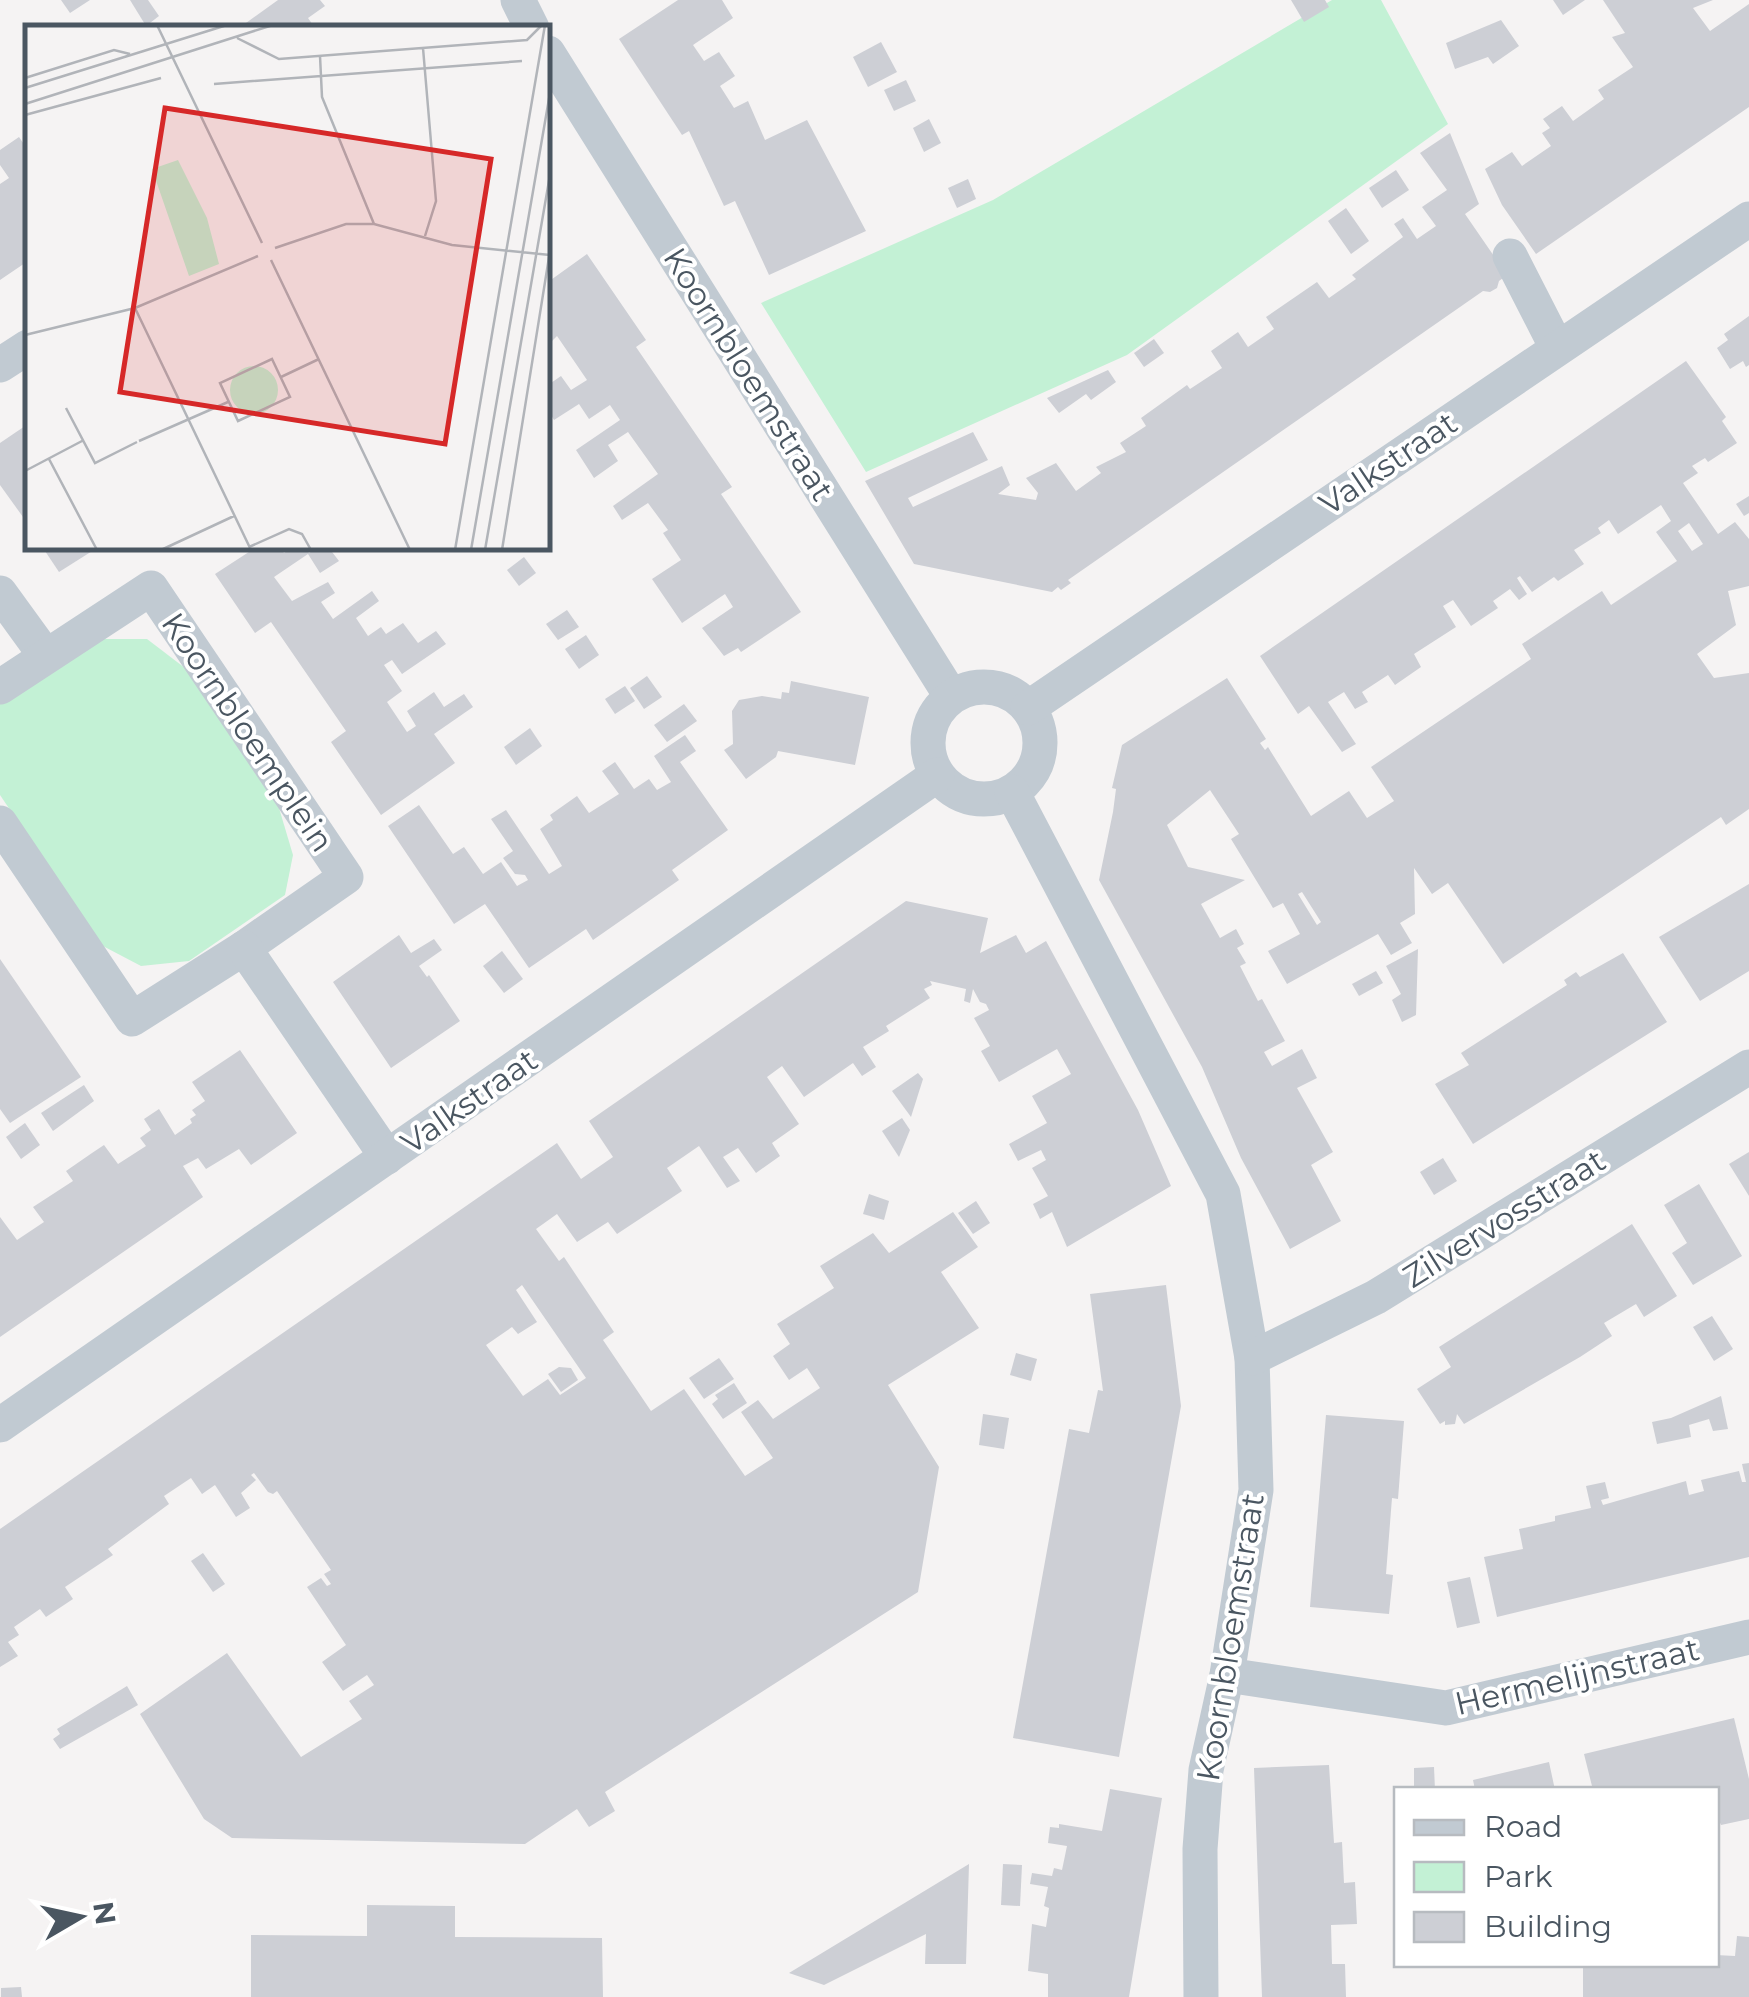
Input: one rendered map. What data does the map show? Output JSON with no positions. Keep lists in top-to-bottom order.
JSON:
{
  "streets": {
    "street": [
      "Koornbloemstraat",
      "Valkstraat",
      "Koornbloemplein",
      "Zilvervosstraat",
      "Hermelijnstraat"
    ]
  },
  "crossings": [
    ["Koornbloemstraat", "Valkstraat"],
    ["Koornbloemstraat", "Zilvervosstraat"],
    ["Koornbloemstraat", "Hermelijnstraat"]
  ],
  "legend": ["Road", "Park", "Building"],
  "north": "right"
}
